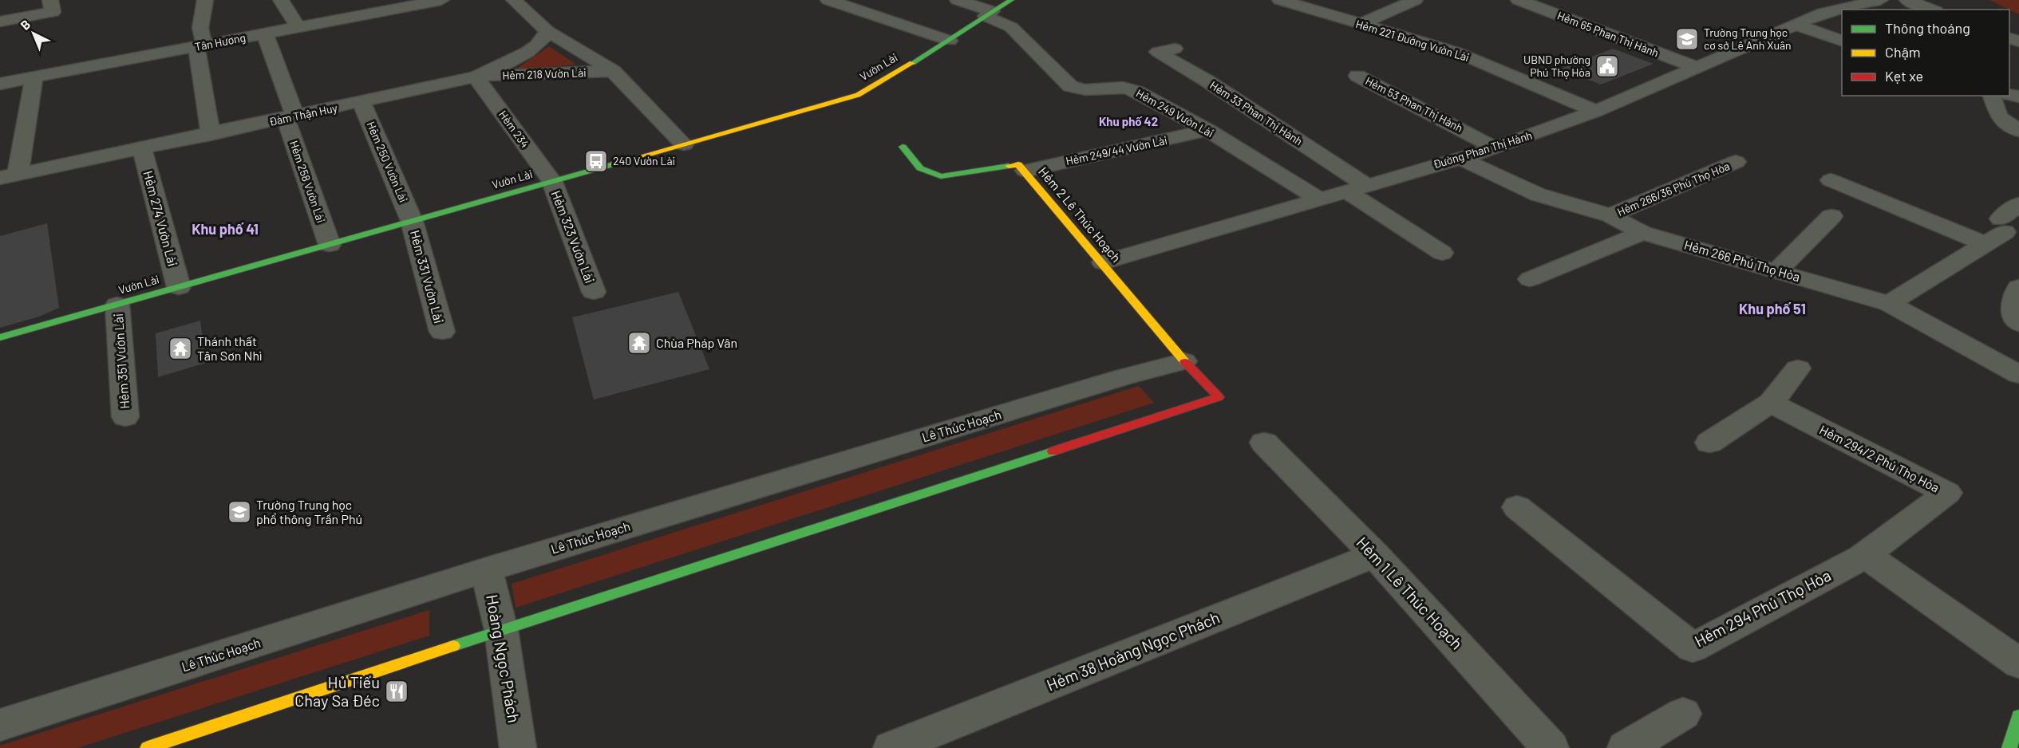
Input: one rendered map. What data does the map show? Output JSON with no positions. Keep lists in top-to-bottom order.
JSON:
{
  "streets": {
    "street": [
      "Hẻm 65 Phan Thị Hành",
      "Hẻm 221 Đường Vườn Lài",
      "Tân Hương",
      "Vườn Lài",
      "Hẻm 218 Vườn Lài",
      "Hẻm 53 Phan Thị Hành",
      "Hẻm 249 Vườn Lài",
      "Hẻm 33 Phan Thị Hành",
      "Đàm Thận Huy",
      "Hèm 234",
      "Đường Phan Thị Hành",
      "Hẻm 249/44 Vườn Lài",
      "Hẻm 250 Vườn Lài",
      "Hẻm 258 Vườn Lài",
      "Hẻm 266/36 Phú Thọ Hòa",
      "Hẻm 2 Lê Thúc Hoạch",
      "Hẻm 274 Vườn Lài",
      "Hẻm 323 Vườn Lài",
      "Hẻm 266 Phú Thọ Hòa",
      "Hẻm 331 Vườn Lài",
      "Hẻm 351 Vườn Lài",
      "Lê Thúc Hoạch",
      "Hẻm 294/2 Phú Thọ Hòa",
      "Hẻm 1 Lê Thúc Hoạch",
      "Hẻm 294 Phú Thọ Hòa",
      "Hẻm 38 Hoàng Ngọc Phách",
      "Hoàng Ngọc Phách"
    ]
  },
  "crossings": [
    ["Hẻm 65 Phan Thị Hành", "Đường Phan Thị Hành"],
    ["Hẻm 221 Đường Vườn Lài", "Đường Phan Thị Hành"],
    ["Tân Hương", "Hẻm 258 Vườn Lài"],
    ["Vườn Lài", "Hẻm 218 Vườn Lài"],
    ["Vườn Lài", "Hẻm 249 Vườn Lài"],
    ["Vườn Lài", "Hèm 234"],
    ["Vườn Lài", "Hẻm 250 Vườn Lài"],
    ["Vườn Lài", "Hẻm 258 Vườn Lài"],
    ["Vườn Lài", "Hẻm 274 Vườn Lài"],
    ["Vườn Lài", "Hẻm 323 Vườn Lài"],
    ["Vườn Lài", "Hẻm 331 Vườn Lài"],
    ["Vườn Lài", "Hẻm 351 Vườn Lài"],
    ["Hẻm 218 Vườn Lài", "Đàm Thận Huy"],
    ["Hẻm 218 Vườn Lài", "Hèm 234"],
    ["Hẻm 53 Phan Thị Hành", "Đường Phan Thị Hành"],
    ["Hẻm 249 Vườn Lài", "Đường Phan Thị Hành"],
    ["Hẻm 249 Vườn Lài", "Hẻm 249/44 Vườn Lài"],
    ["Hẻm 33 Phan Thị Hành", "Đường Phan Thị Hành"],
    ["Đàm Thận Huy", "Hèm 234"],
    ["Đàm Thận Huy", "Hẻm 250 Vườn Lài"],
    ["Đàm Thận Huy", "Hẻm 258 Vườn Lài"],
    ["Đàm Thận Huy", "Hẻm 274 Vườn Lài"],
    ["Hèm 234", "Hẻm 323 Vườn Lài"],
    ["Đường Phan Thị Hành", "Hẻm 2 Lê Thúc Hoạch"],
    ["Đường Phan Thị Hành", "Hẻm 266 Phú Thọ Hòa"],
    ["Hẻm 249/44 Vườn Lài", "Hẻm 2 Lê Thúc Hoạch"],
    ["Hẻm 250 Vườn Lài", "Hẻm 331 Vườn Lài"],
    ["Hẻm 266/36 Phú Thọ Hòa", "Hẻm 266 Phú Thọ Hòa"],
    ["Hẻm 2 Lê Thúc Hoạch", "Lê Thúc Hoạch"],
    ["Lê Thúc Hoạch", "Hoàng Ngọc Phách"],
    ["Hẻm 294/2 Phú Thọ Hòa", "Hẻm 294 Phú Thọ Hòa"],
    ["Hẻm 1 Lê Thúc Hoạch", "Hẻm 38 Hoàng Ngọc Phách"]
  ],
  "districts": ["Khu phố 42", "Khu phố 41", "Khu phố 51"],
  "places": {
    "school or university": ["Trường Trung học cơ sở Lê Anh Xuân", "Trường Trung học phổ thông Trần Phú"],
    "public building": ["UBND phường Phú Thọ Hòa"],
    "bus stop": ["240 Vườn Lài"],
    "temple": ["Chùa Pháp Vân", "Thánh thất Tân Sơn Nhì"],
    "restaurant": ["Hủ Tiếu Chay Sa Đéc"]
  },
  "legend": ["Thông thoáng", "Chậm", "Kẹt xe"],
  "north": "top left"
}
